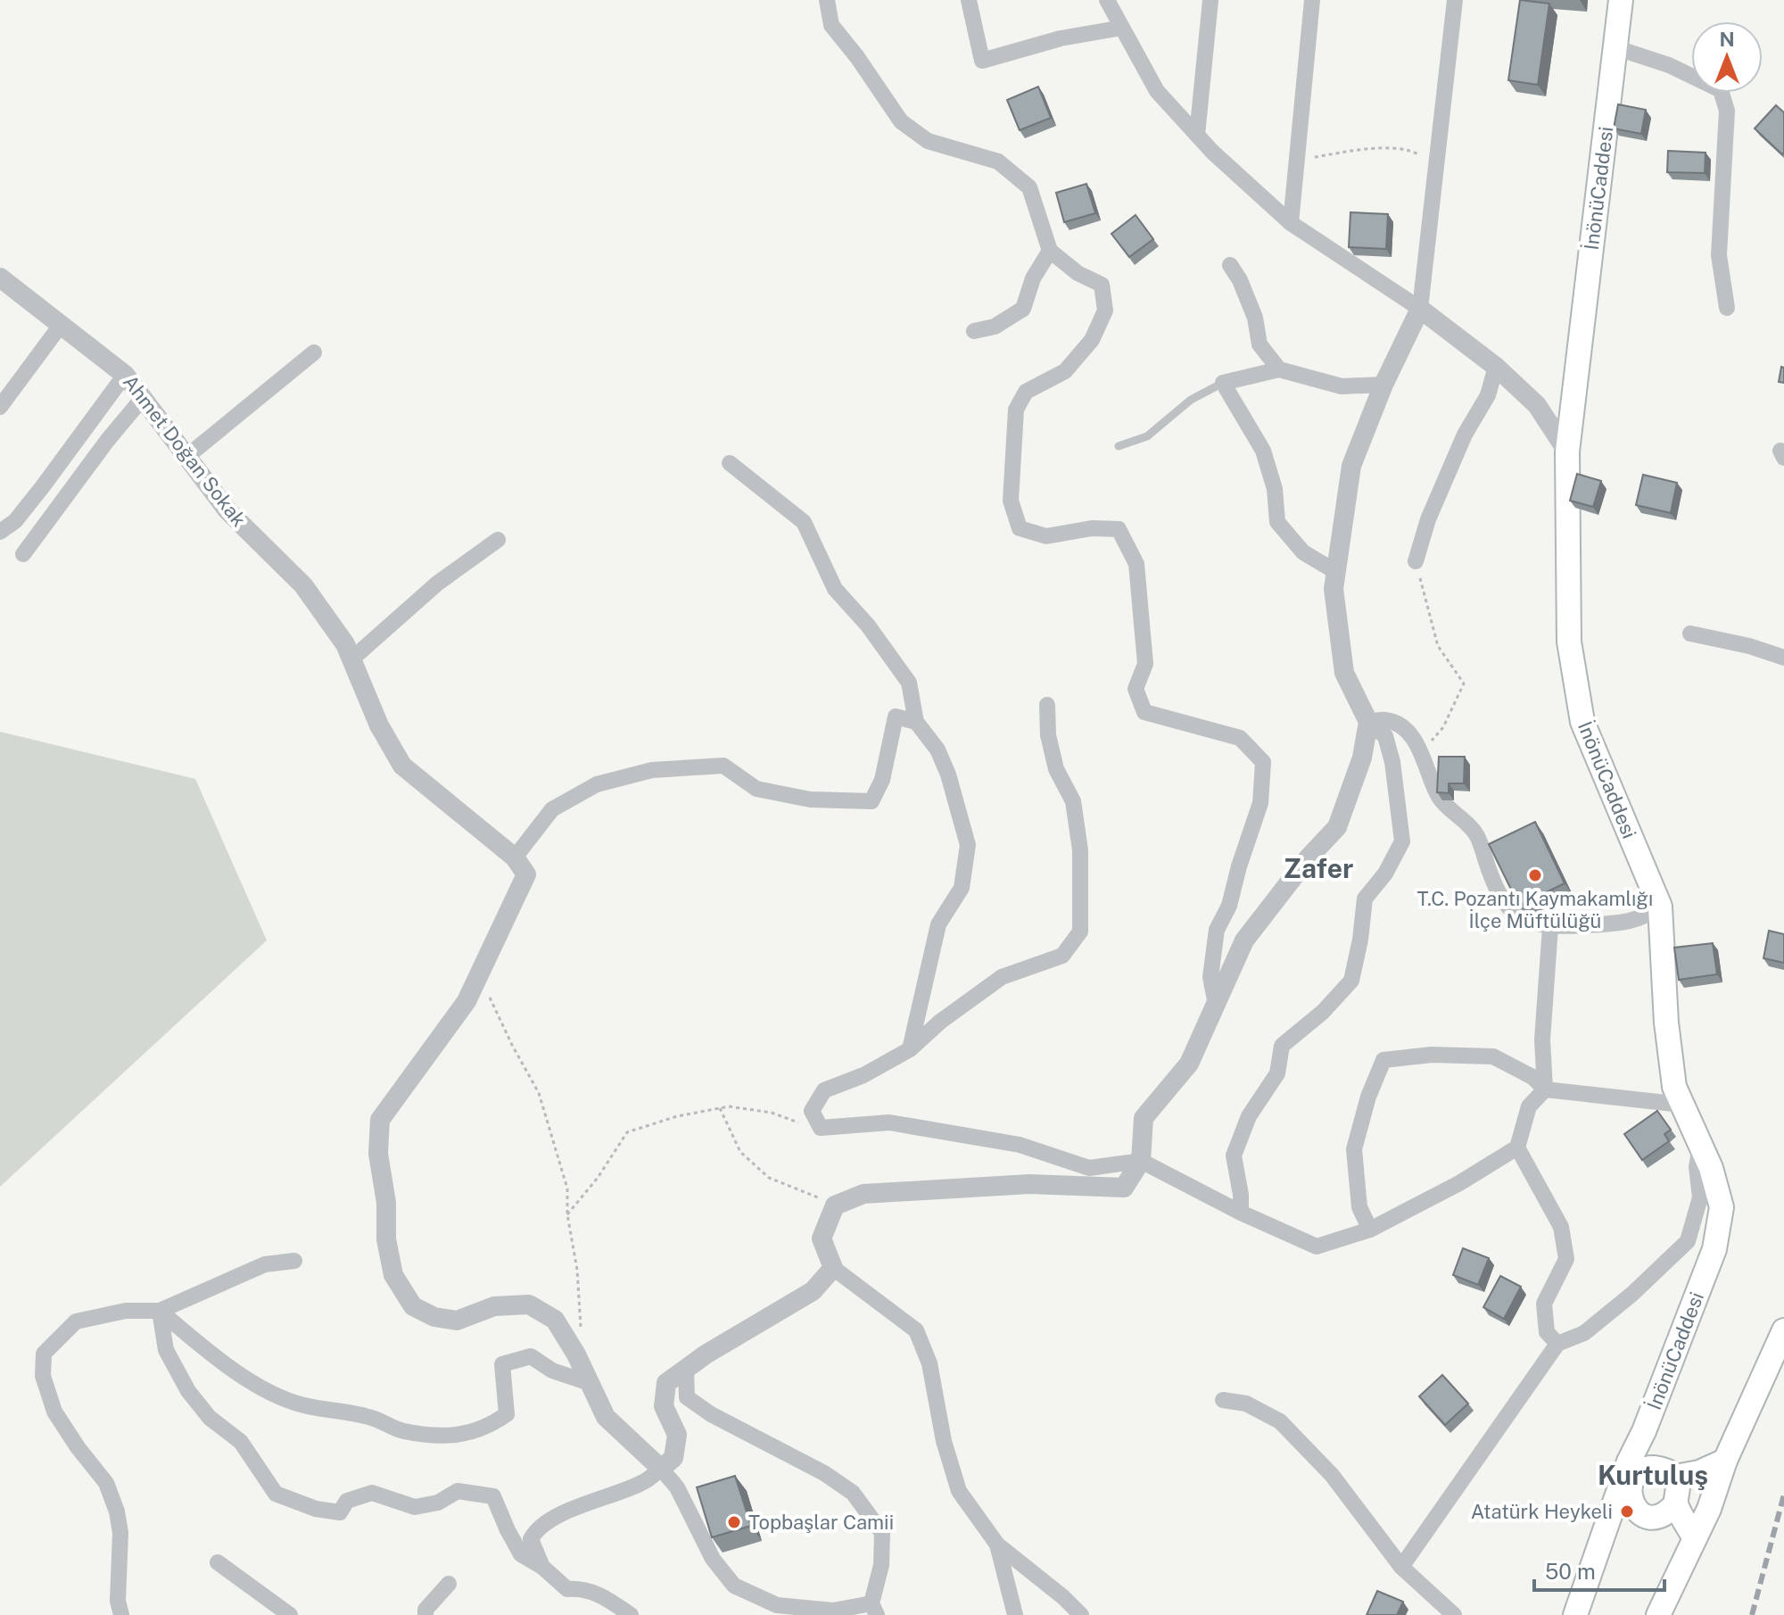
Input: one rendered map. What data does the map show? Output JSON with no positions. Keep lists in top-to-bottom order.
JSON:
{
  "streets": {
    "main road": ["İnönüCaddesi"],
    "street": ["Ahmet Doğan Sokak"]
  },
  "districts": ["Zafer", "Kurtuluş"],
  "places": ["T.C. Pozantı Kaymakamlığı İlçe Müftülüğü", "Atatürk Heykeli", "Topbaşlar Camii"],
  "scale_bar": "50 m",
  "north": "top"
}
